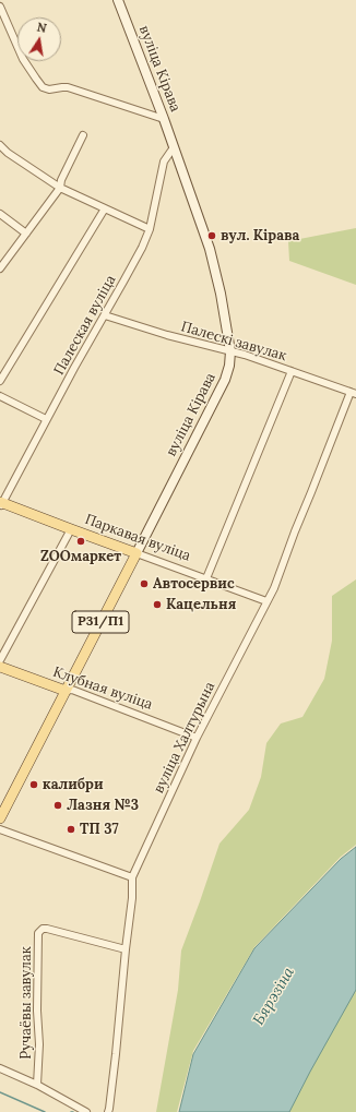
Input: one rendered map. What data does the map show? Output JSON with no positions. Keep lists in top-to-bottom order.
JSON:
{
  "streets": {
    "main road": [
      "вуліца Кірава",
      "Паркавая вуліца",
      "Р31/П1",
      "Клубная вуліца"
    ],
    "street": [
      "Палеская вуліца",
      "Палескі завулак",
      "вуліца Халтурына",
      "Ручаёвы завулак"
    ]
  },
  "crossings": [
    ["вуліца Кірава", "Палеская вуліца"],
    ["вуліца Кірава", "Палескі завулак"],
    ["вуліца Кірава", "Паркавая вуліца"],
    ["вуліца Кірава", "Клубная вуліца"],
    ["Палеская вуліца", "Палескі завулак"],
    ["Палеская вуліца", "Паркавая вуліца"],
    ["Палескі завулак", "вуліца Халтурына"],
    ["Паркавая вуліца", "вуліца Халтурына"],
    ["Клубная вуліца", "вуліца Халтурына"],
    ["вуліца Халтурына", "Ручаёвы завулак"]
  ],
  "water": ["Бярэзіна"],
  "places": [
    "вул. Кірава",
    "ZOOмаркет",
    "Автосервис",
    "Кацельня",
    "калибри",
    "Лазня №3",
    "ТП 37"
  ],
  "north": "top"
}
